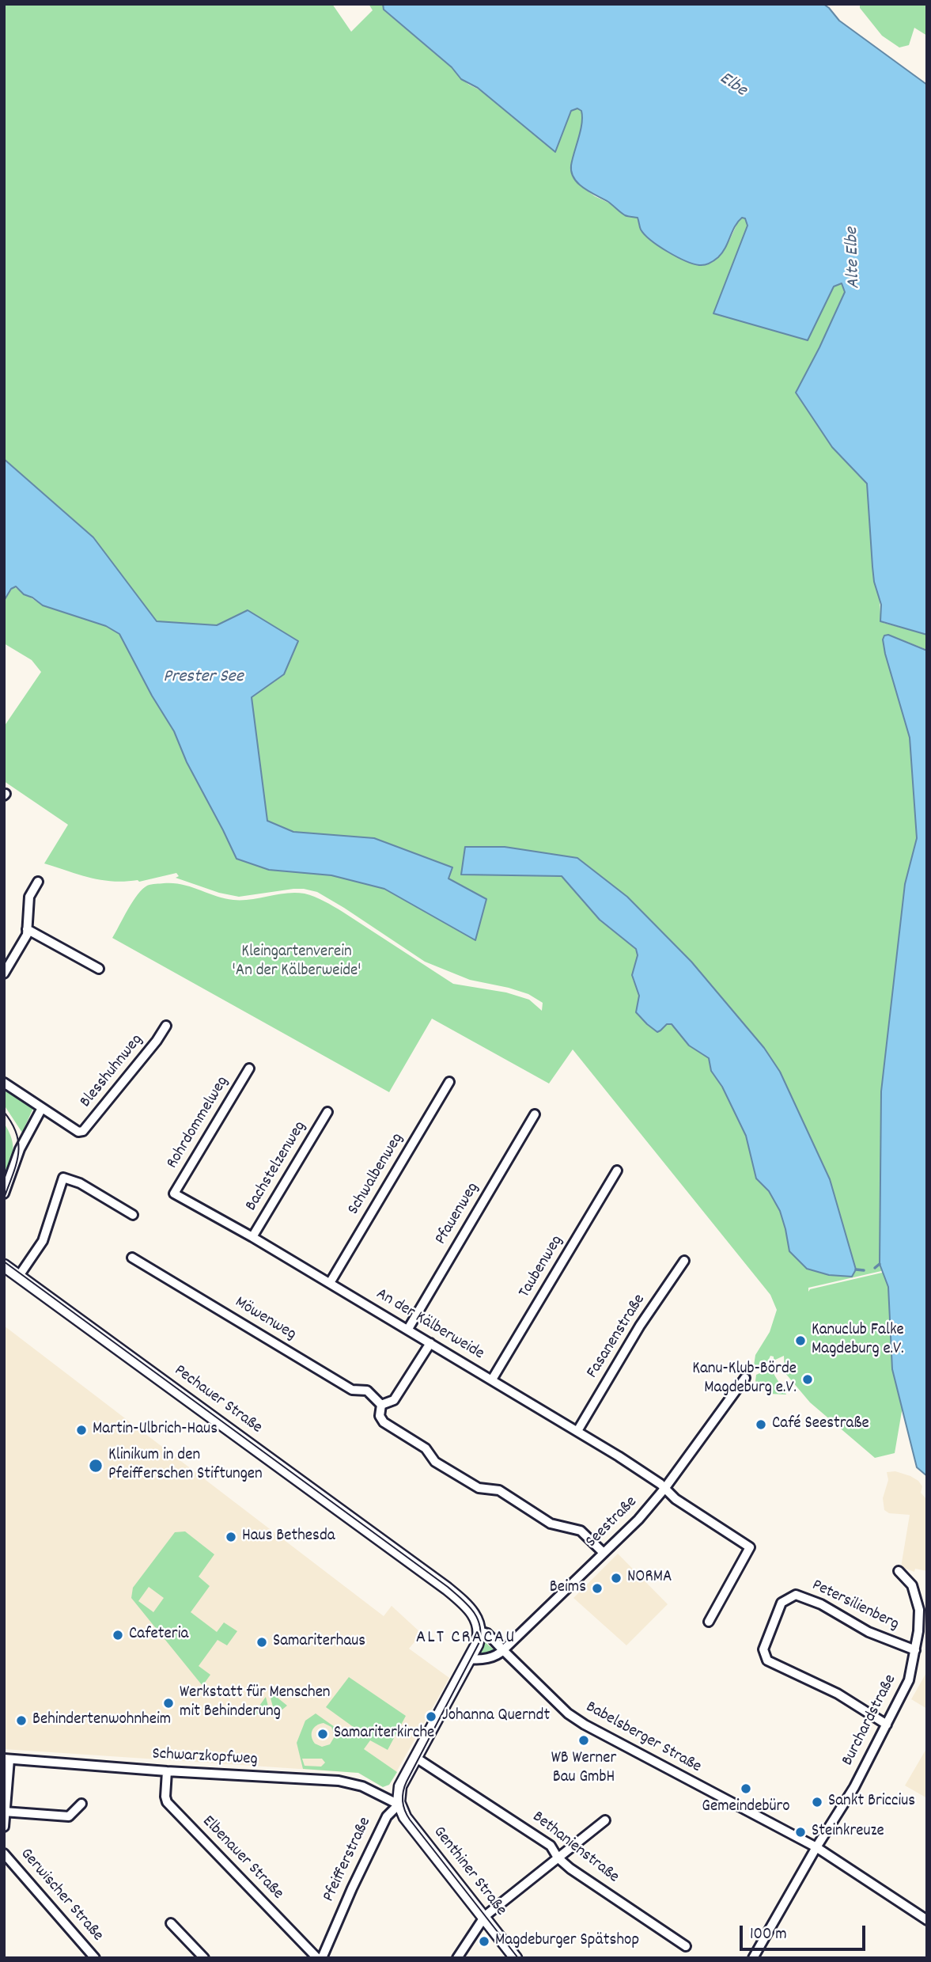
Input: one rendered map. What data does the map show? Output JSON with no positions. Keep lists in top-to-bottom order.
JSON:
{
  "streets": {
    "main road": ["Pechauer Straße", "Pfeifferstraße", "Genthiner Straße"],
    "street": [
      "Blesshuhnweg",
      "Rohrdommelweg",
      "Bachstelzenweg",
      "Schwalbenweg",
      "Pfauenweg",
      "Taubenweg",
      "Möwenweg",
      "An der Kälberweide",
      "Fasanenstraße",
      "Seestraße",
      "Petersilienberg",
      "Burchardstraße",
      "Babelsberger Straße",
      "Schwarzkopfweg",
      "Bethanienstraße",
      "Elbenauer Straße",
      "Gerwischer Straße"
    ]
  },
  "crossings": [
    ["Rohrdommelweg", "An der Kälberweide"],
    ["Bachstelzenweg", "An der Kälberweide"],
    ["Schwalbenweg", "An der Kälberweide"],
    ["Pfauenweg", "An der Kälberweide"],
    ["Taubenweg", "An der Kälberweide"],
    ["An der Kälberweide", "Fasanenstraße"],
    ["An der Kälberweide", "Seestraße"],
    ["Pechauer Straße", "Pfeifferstraße"],
    ["Seestraße", "Babelsberger Straße"],
    ["Petersilienberg", "Burchardstraße"],
    ["Burchardstraße", "Babelsberger Straße"],
    ["Schwarzkopfweg", "Elbenauer Straße"],
    ["Schwarzkopfweg", "Pfeifferstraße"],
    ["Schwarzkopfweg", "Genthiner Straße"],
    ["Bethanienstraße", "Pfeifferstraße"],
    ["Pfeifferstraße", "Genthiner Straße"]
  ],
  "districts": ["ALT CRACAU"],
  "water": ["Elbe", "Alte Elbe", "Prester See"],
  "parks": ["Kleingartenverein 'An der Kälberweide'"],
  "places": [
    "Kanuclub Falke Magdeburg e.V.",
    "Kanu-Klub-Börde Magdeburg e.V.",
    "Café Seestraße",
    "Martin-Ulbrich-Haus",
    "Klinikum in den Pfeifferschen Stiftungen",
    "Haus Bethesda",
    "NORMA",
    "Beims",
    "Cafeteria",
    "Samariterhaus",
    "Werkstatt für Menschen mit Behinderung",
    "Johanna Querndt",
    "Behindertenwohnheim",
    "Samariterkirche",
    "WB Werner Bau GmbH",
    "Gemeindebüro",
    "Sankt Briccius",
    "Steinkreuze",
    "Magdeburger Spätshop"
  ],
  "scale_bar": "100 m"
}
